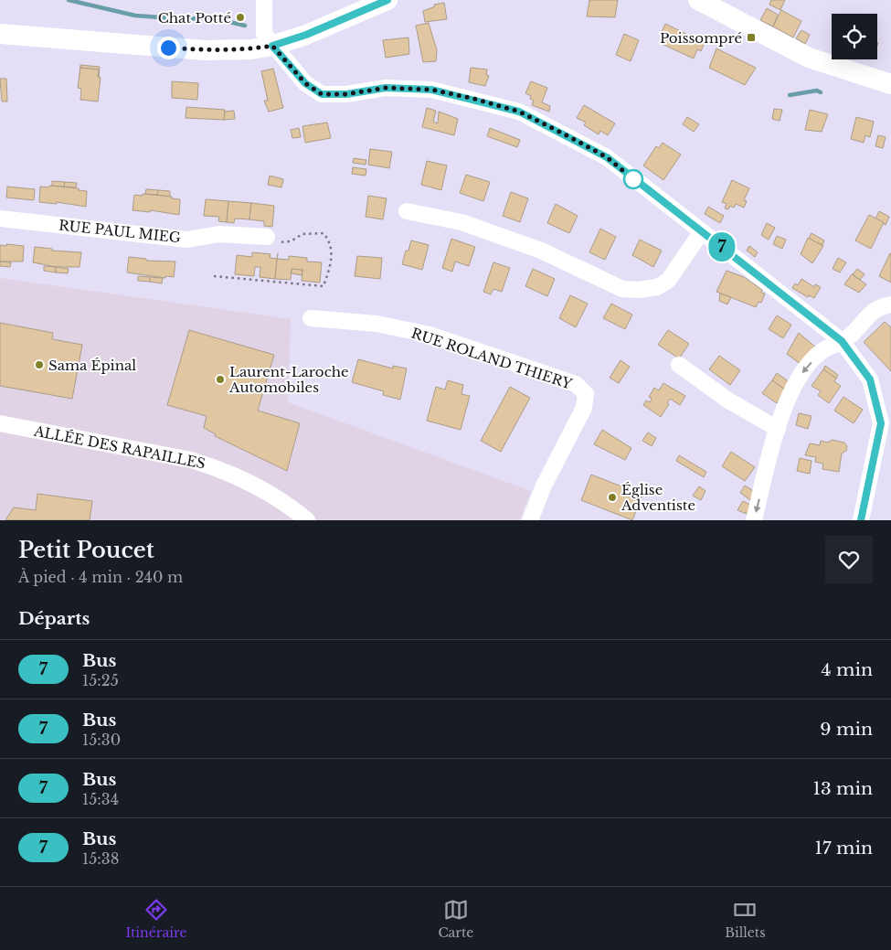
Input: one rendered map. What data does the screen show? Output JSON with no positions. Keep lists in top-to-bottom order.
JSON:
{
  "streets": {
    "street": ["RUE PAUL MIEG", "RUE ROLAND THIERY", "ALLÉE DES RAPAILLES"]
  },
  "places": {
    "other": [
      "Chat Potté",
      "Sama Épinal",
      "Laurent-Laroche Automobiles",
      "Église Adventiste"
    ],
    "transit": ["Poissompré"]
  },
  "lines": ["bus line 7"],
  "page": {
    "on_map": "7",
    "heading": [
      ["Petit Poucet", "À pied · 4 min · 240 m"],
      "Départs"
    ],
    "list": [
      {
        "mark": "7",
        "name": "Bus",
        "note": "15:25",
        "value": "4 min"
      },
      {
        "mark": "7",
        "name": "Bus",
        "note": "15:30",
        "value": "9 min"
      },
      {
        "mark": "7",
        "name": "Bus",
        "note": "15:34",
        "value": "13 min"
      },
      {
        "mark": "7",
        "name": "Bus",
        "note": "15:38",
        "value": "17 min"
      }
    ],
    "tabs": ["Itinéraire", "Carte", "Billets"]
  }
}
